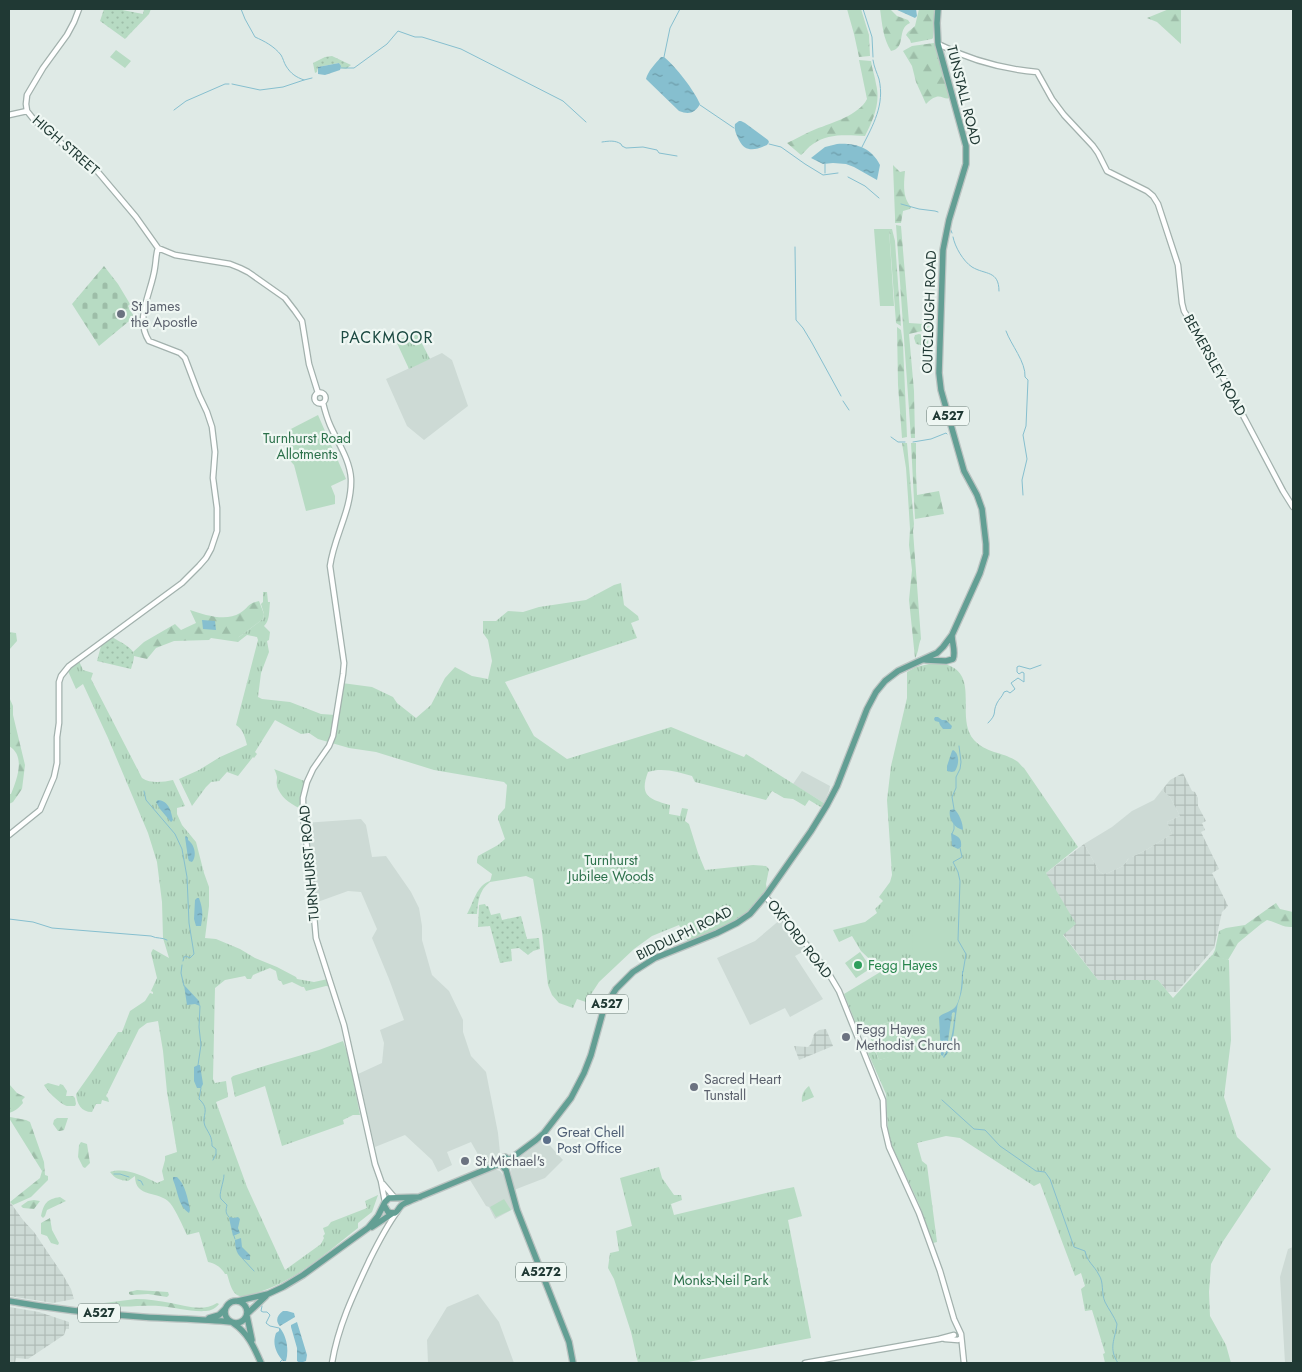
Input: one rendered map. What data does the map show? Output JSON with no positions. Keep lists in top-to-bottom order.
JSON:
{
  "streets": {
    "main road": [
      "TUNSTALL ROAD",
      "OUTCLOUGH ROAD",
      "A527",
      "BIDDULPH ROAD",
      "A5272"
    ],
    "street": [
      "HIGH STREET",
      "BEMERSLEY ROAD",
      "TURNHURST ROAD",
      "OXFORD ROAD"
    ]
  },
  "crossings": [
    ["TUNSTALL ROAD", "OUTCLOUGH ROAD"],
    ["TUNSTALL ROAD", "BEMERSLEY ROAD"],
    ["OUTCLOUGH ROAD", "BIDDULPH ROAD"],
    ["A527", "TURNHURST ROAD"],
    ["A527", "BIDDULPH ROAD"],
    ["A527", "A5272"],
    ["BIDDULPH ROAD", "OXFORD ROAD"],
    ["BIDDULPH ROAD", "A5272"]
  ],
  "districts": ["PACKMOOR"],
  "parks": ["Turnhurst Road Allotments", "Turnhurst Jubilee Woods", "Monks-Neil Park"],
  "places": [
    "St James the Apostle",
    "Fegg Hayes",
    "Fegg Hayes Methodist Church",
    "Sacred Heart Tunstall",
    "Great Chell Post Office",
    "St Michael's"
  ]
}
